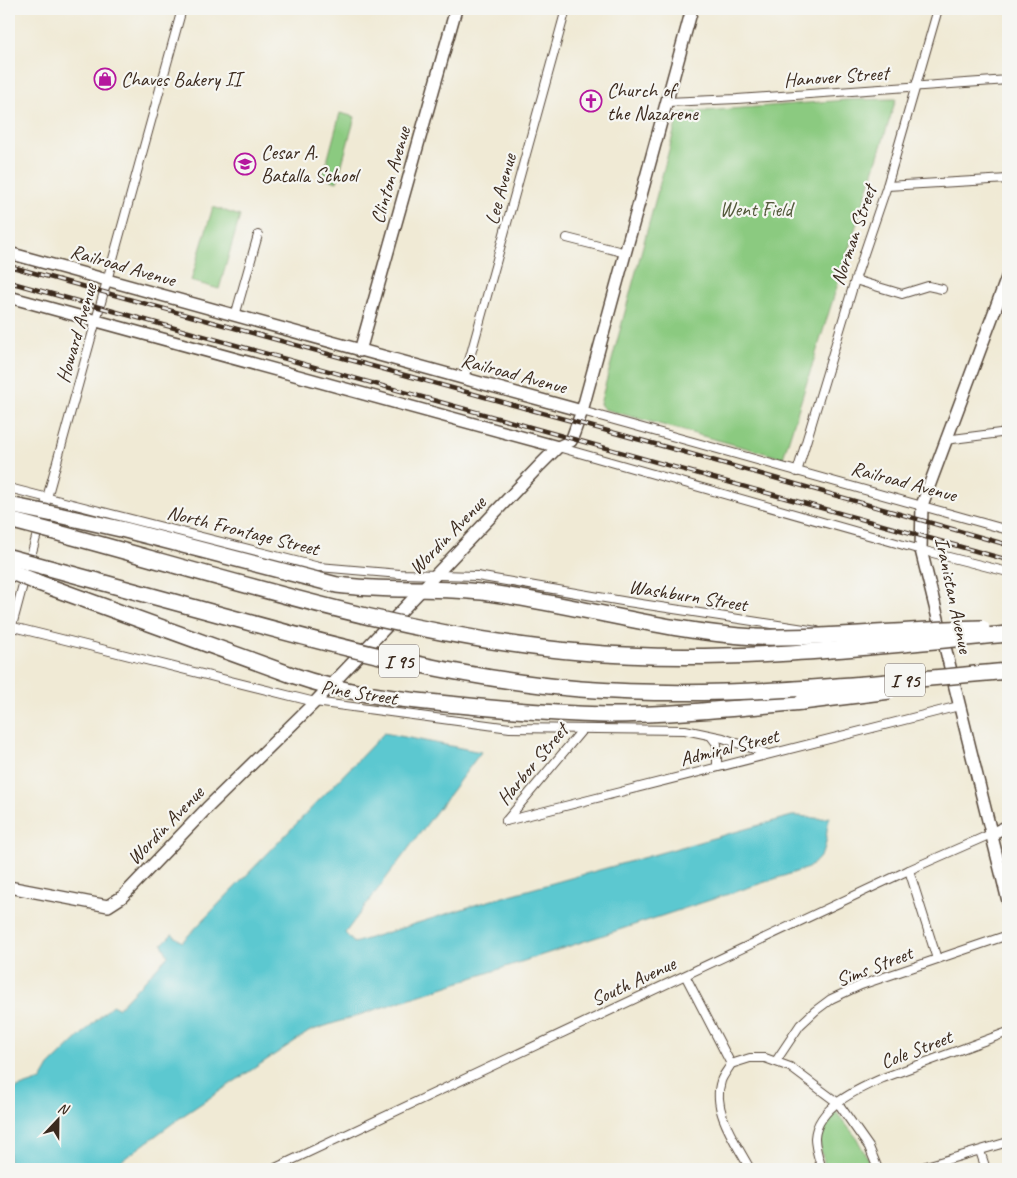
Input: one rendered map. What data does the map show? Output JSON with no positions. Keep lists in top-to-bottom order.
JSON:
{
  "streets": {
    "highway": ["I 95"],
    "street": [
      "Hanover Street",
      "Clinton Avenue",
      "Lee Avenue",
      "Norman Street",
      "Railroad Avenue",
      "Howard Avenue",
      "North Frontage Street",
      "Wordin Avenue",
      "Washburn Street",
      "Iranistan Avenue",
      "Pine Street",
      "Admiral Street",
      "Harbor Street",
      "Sims Street",
      "South Avenue",
      "Cole Street"
    ]
  },
  "crossings": [
    ["Hanover Street", "Norman Street"],
    ["Hanover Street", "Wordin Avenue"],
    ["Clinton Avenue", "Railroad Avenue"],
    ["Lee Avenue", "Railroad Avenue"],
    ["Norman Street", "Railroad Avenue"],
    ["Railroad Avenue", "Howard Avenue"],
    ["Railroad Avenue", "Wordin Avenue"],
    ["Railroad Avenue", "Iranistan Avenue"],
    ["Howard Avenue", "North Frontage Street"],
    ["Howard Avenue", "Pine Street"],
    ["North Frontage Street", "Wordin Avenue"],
    ["North Frontage Street", "Washburn Street"],
    ["Wordin Avenue", "Washburn Street"],
    ["Wordin Avenue", "Pine Street"],
    ["Washburn Street", "Iranistan Avenue"],
    ["Iranistan Avenue", "Admiral Street"],
    ["Iranistan Avenue", "South Avenue"],
    ["Pine Street", "Admiral Street"],
    ["Pine Street", "Harbor Street"],
    ["Admiral Street", "Harbor Street"]
  ],
  "parks": ["Went Field"],
  "places": {
    "shop": ["Chaves Bakery II"],
    "church": ["Church of the Nazarene"],
    "school or university": ["Cesar A. Batalla School"]
  },
  "north": "top"
}
